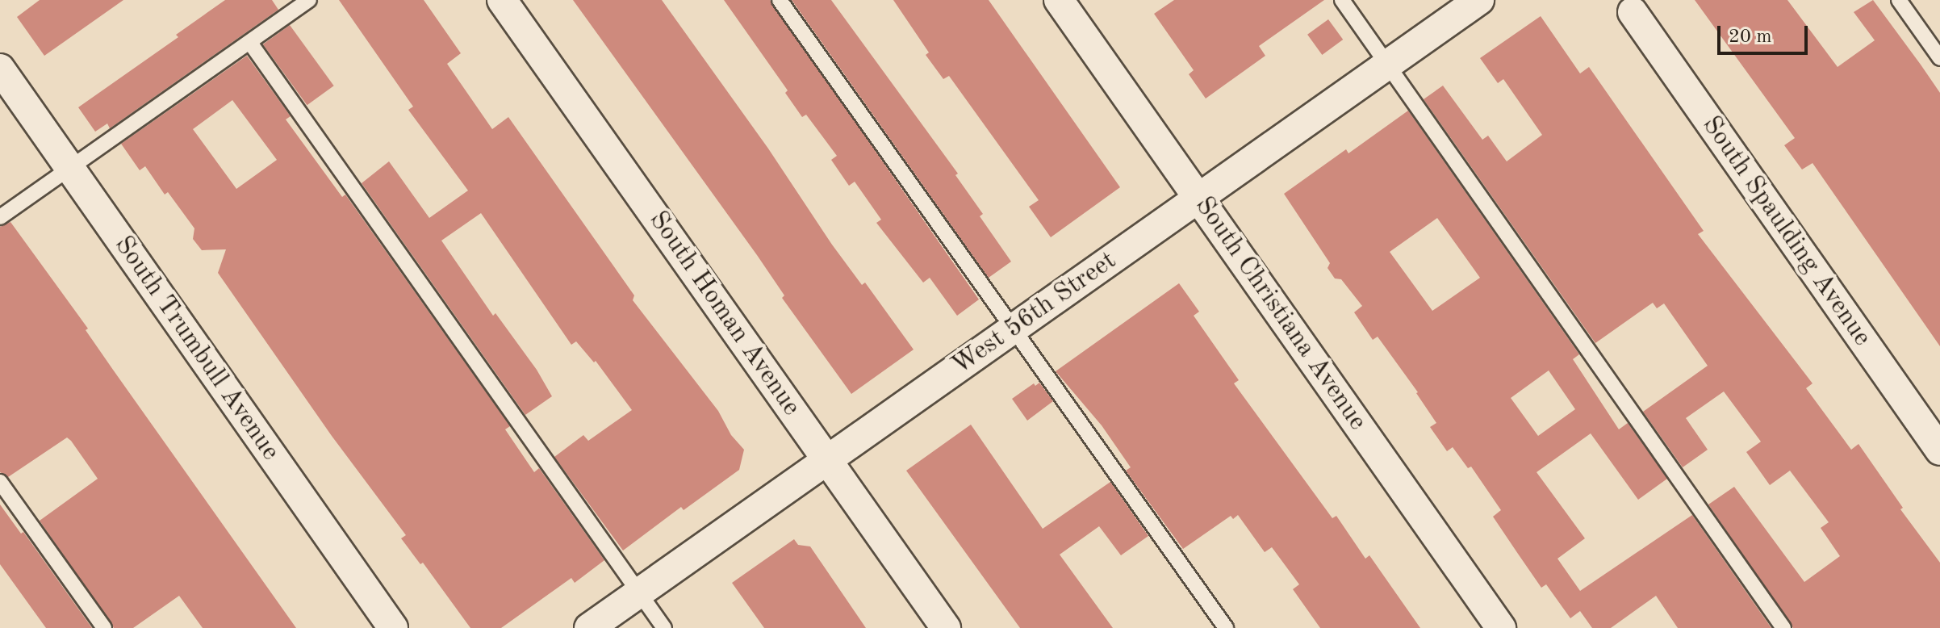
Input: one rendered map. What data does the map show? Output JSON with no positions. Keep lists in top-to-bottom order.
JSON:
{
  "streets": {
    "street": [
      "South Spaulding Avenue",
      "South Homan Avenue",
      "West 56th Street",
      "South Christiana Avenue",
      "South Trumbull Avenue"
    ]
  },
  "crossings": [
    ["South Homan Avenue", "West 56th Street"],
    ["West 56th Street", "South Christiana Avenue"]
  ],
  "scale_bar": "20 m"
}
